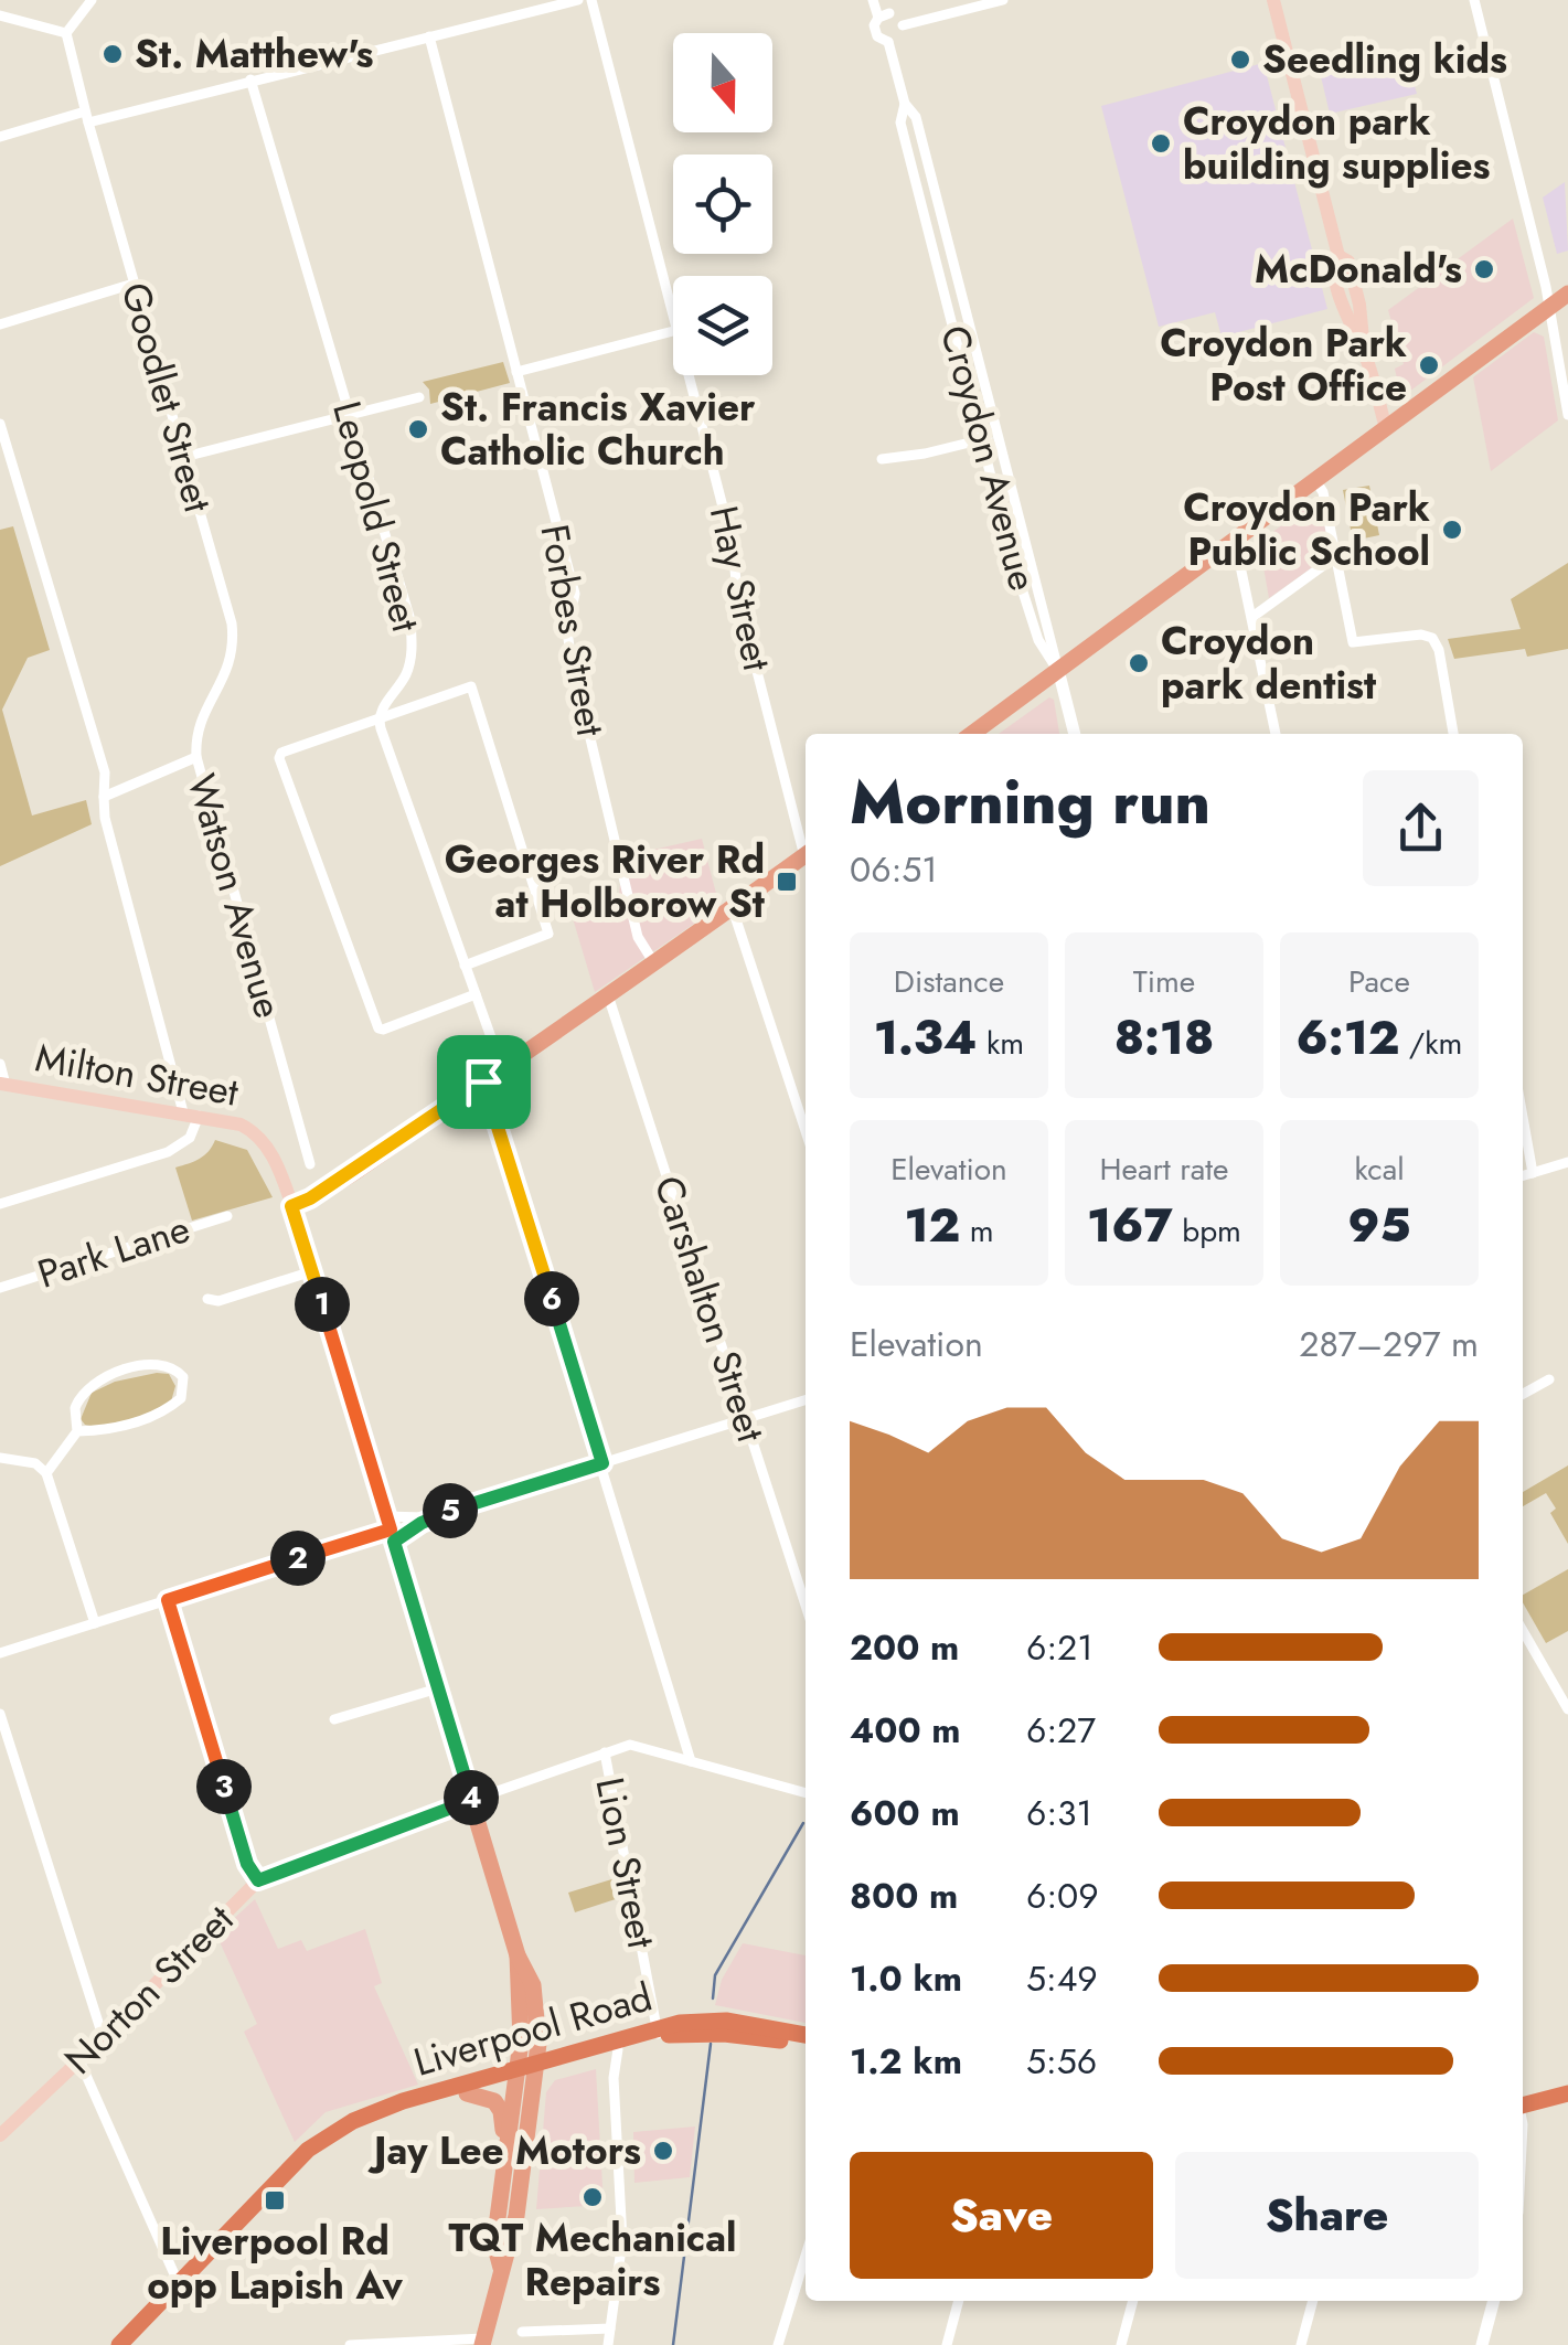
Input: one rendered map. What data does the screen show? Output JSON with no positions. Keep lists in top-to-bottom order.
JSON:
{
  "streets": {
    "highway": ["Liverpool Road"],
    "main road": ["Milton Street", "Norton Street"],
    "street": [
      "Goodlet Street",
      "Croydon Avenue",
      "Leopold Street",
      "Hay Street",
      "Forbes Street",
      "Watson Avenue",
      "Park Lane",
      "Carshalton Street",
      "Lion Street"
    ]
  },
  "crossings": [
    ["Goodlet Street", "Watson Avenue"],
    ["Milton Street", "Norton Street"],
    ["Milton Street", "Liverpool Road"],
    ["Lion Street", "Norton Street"],
    ["Lion Street", "Liverpool Road"]
  ],
  "places": {
    "other": [
      "St. Matthew's",
      "Seedling kids",
      "Croydon park building supplies",
      "McDonald's",
      "Croydon Park Post Office",
      "St. Francis Xavier Catholic Church",
      "Croydon Park Public School",
      "Croydon park dentist",
      "Jay Lee Motors",
      "TQT Mechanical Repairs"
    ],
    "transit": ["Georges River Rd at Holborow St", "Liverpool Rd opp Lapish Av"]
  },
  "north": "bottom",
  "page": {
    "heading": ["Morning run", "06:51"],
    "stats": [
      ["Distance", "1.34 km"],
      ["Time", "8:18"],
      ["Pace", "6:12 /km"],
      ["Elevation", "12 m"],
      ["Heart rate", "167 bpm"],
      ["kcal", "95"]
    ],
    "pins": [
      "6",
      "1",
      "5",
      "2",
      "3",
      "4"
    ],
    "chart": ["Elevation", "287–297 m"],
    "list": [
      {
        "name": "200 m",
        "note": "6:21"
      },
      {
        "name": "400 m",
        "note": "6:27"
      },
      {
        "name": "600 m",
        "note": "6:31"
      },
      {
        "name": "800 m",
        "note": "6:09"
      },
      {
        "name": "1.0 km",
        "note": "5:49"
      },
      {
        "name": "1.2 km",
        "note": "5:56"
      }
    ],
    "buttons": ["Save", "Share"]
  }
}
